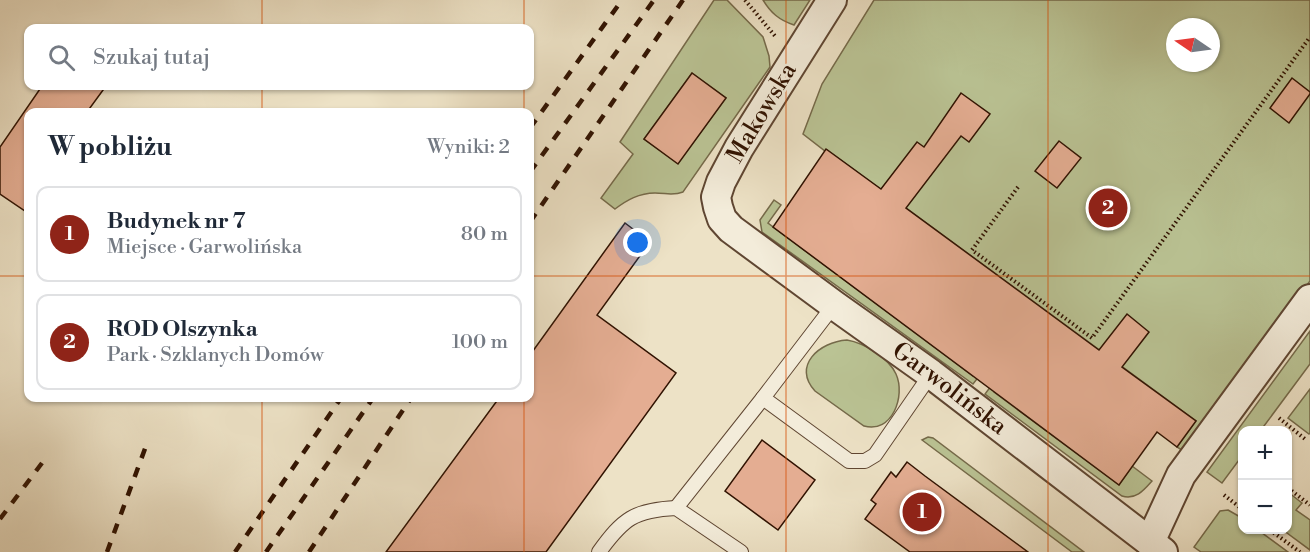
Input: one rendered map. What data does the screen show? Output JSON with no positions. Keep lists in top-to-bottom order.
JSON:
{
  "streets": {
    "street": ["Makowska", "Garwolińska"]
  },
  "crossings": [
    ["Makowska", "Garwolińska"]
  ],
  "north": "left",
  "page": {
    "search": "Szukaj tutaj",
    "heading": ["W pobliżu", "Wyniki: 2"],
    "pins": ["2", "1"],
    "list": [
      {
        "mark": "1",
        "name": "Budynek nr 7",
        "note": "Miejsce · Garwolińska",
        "value": "80 m"
      },
      {
        "mark": "2",
        "name": "ROD Olszynka",
        "note": "Park · Szklanych Domów",
        "value": "100 m"
      }
    ],
    "map_buttons": ["+", "−"]
  }
}
